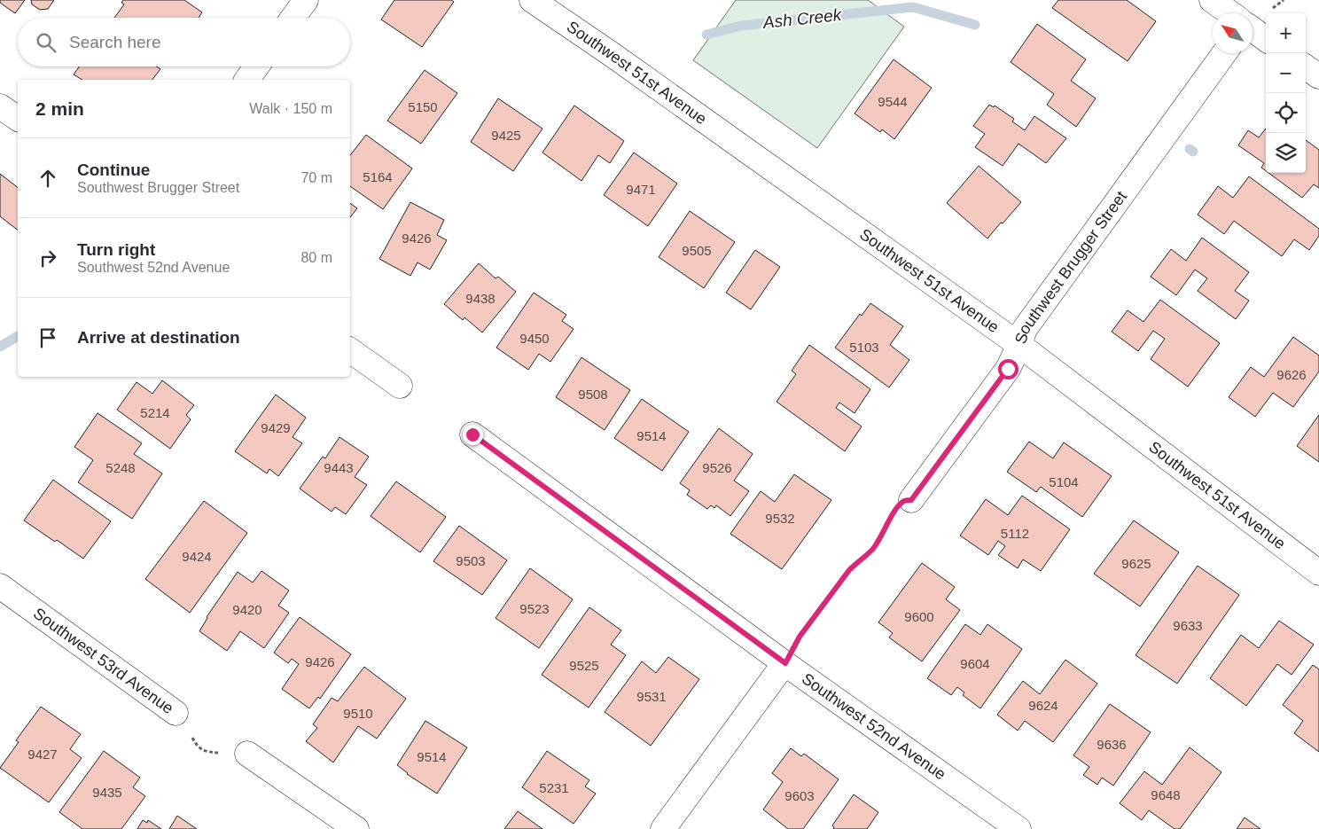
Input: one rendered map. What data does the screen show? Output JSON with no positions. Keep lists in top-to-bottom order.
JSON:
{
  "streets": {
    "street": [
      "Southwest 51st Avenue",
      "Southwest Brugger Street",
      "Southwest 53rd Avenue",
      "Southwest 52nd Avenue"
    ]
  },
  "crossings": [
    ["Southwest 51st Avenue", "Southwest Brugger Street"]
  ],
  "water": ["Ash Creek"],
  "house_numbers": [
    "9544",
    "5150",
    "9425",
    "5164",
    "9471",
    "9426",
    "9505",
    "9438",
    "9450",
    "5103",
    "9626",
    "9508",
    "5214",
    "9429",
    "9514",
    "5248",
    "9443",
    "9526",
    "5104",
    "9532",
    "5112",
    "9424",
    "9503",
    "9625",
    "9523",
    "9420",
    "9600",
    "9633",
    "9426",
    "9604",
    "9525",
    "9531",
    "9624",
    "9510",
    "9636",
    "9427",
    "9514",
    "5231",
    "9435",
    "9648",
    "9603"
  ],
  "north": "top left",
  "page": {
    "map_buttons": ["+", "−"],
    "search": "Search here",
    "heading": ["2 min", "Walk · 150 m"],
    "list": [
      ["Continue", "Southwest Brugger Street", "70 m"],
      ["Turn right", "Southwest 52nd Avenue", "80 m"],
      "Arrive at destination"
    ]
  }
}
